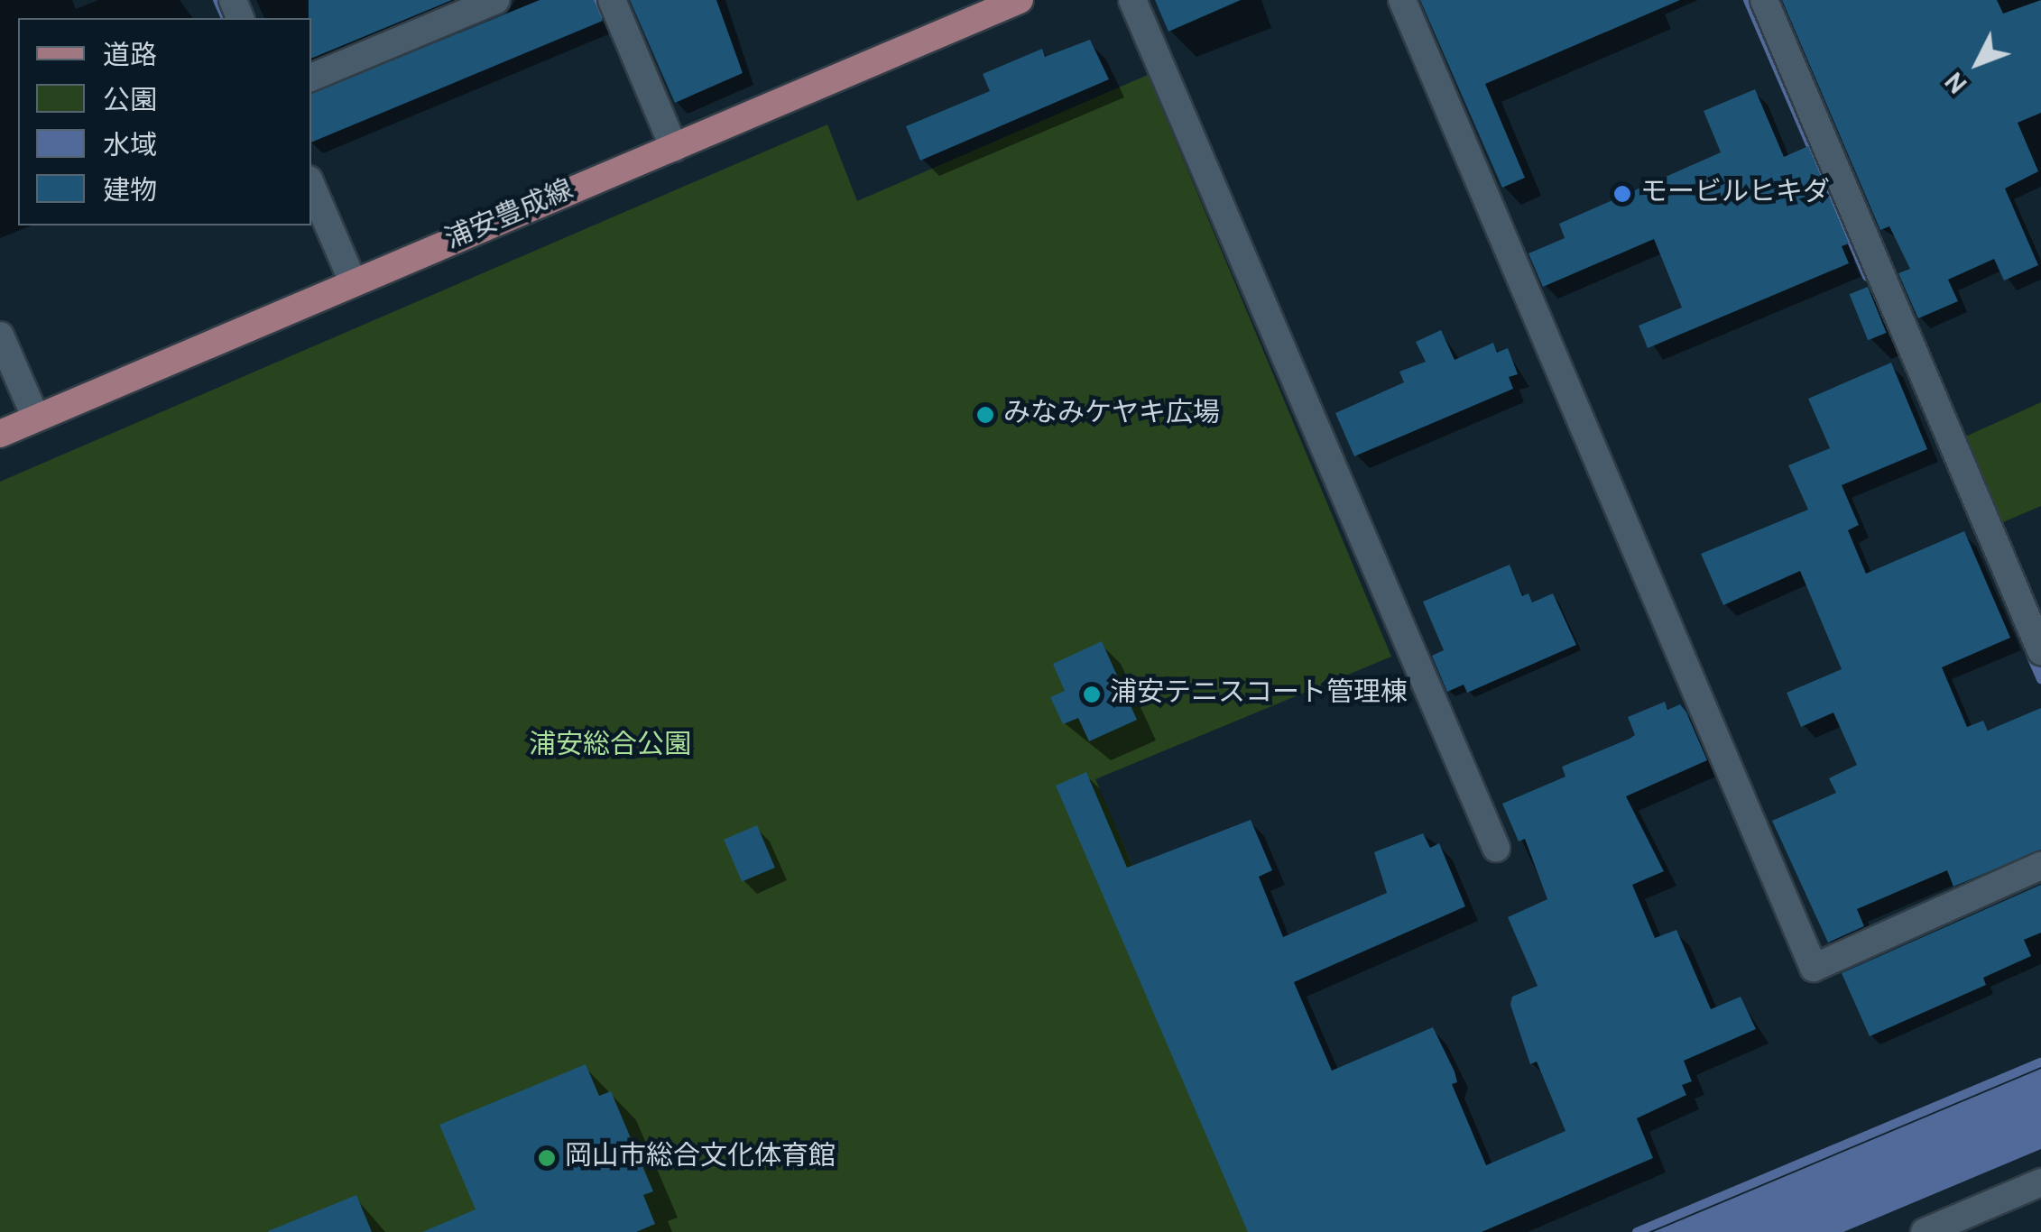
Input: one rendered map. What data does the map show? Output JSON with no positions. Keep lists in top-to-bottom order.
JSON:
{
  "streets": {
    "main road": ["浦安豊成線"]
  },
  "parks": ["浦安総合公園"],
  "places": [
    "モービルヒキダ",
    "みなみケヤキ広場",
    "浦安テニスコート管理棟",
    "岡山市総合文化体育館"
  ],
  "legend": [
    "道路",
    "公園",
    "水域",
    "建物"
  ],
  "north": "bottom left"
}
